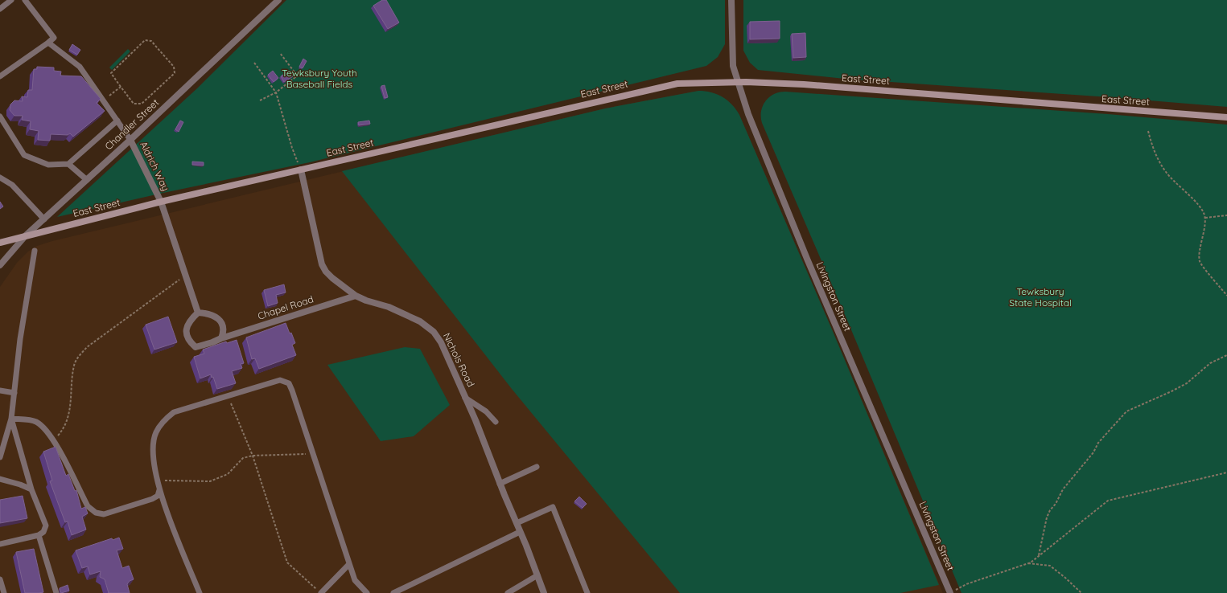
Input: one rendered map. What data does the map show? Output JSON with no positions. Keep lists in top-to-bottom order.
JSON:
{
  "streets": {
    "main road": ["East Street"],
    "street": [
      "Chandler Street",
      "Aldrich Way",
      "Livingston Street",
      "Chapel Road",
      "Nichols Road"
    ]
  },
  "crossings": [
    ["East Street", "Chandler Street"],
    ["East Street", "Aldrich Way"],
    ["East Street", "Livingston Street"],
    ["East Street", "Nichols Road"],
    ["Chandler Street", "Aldrich Way"],
    ["Chapel Road", "Nichols Road"]
  ],
  "parks": ["Tewksbury Youth Baseball Fields", "Tewksbury State Hospital"]
}
